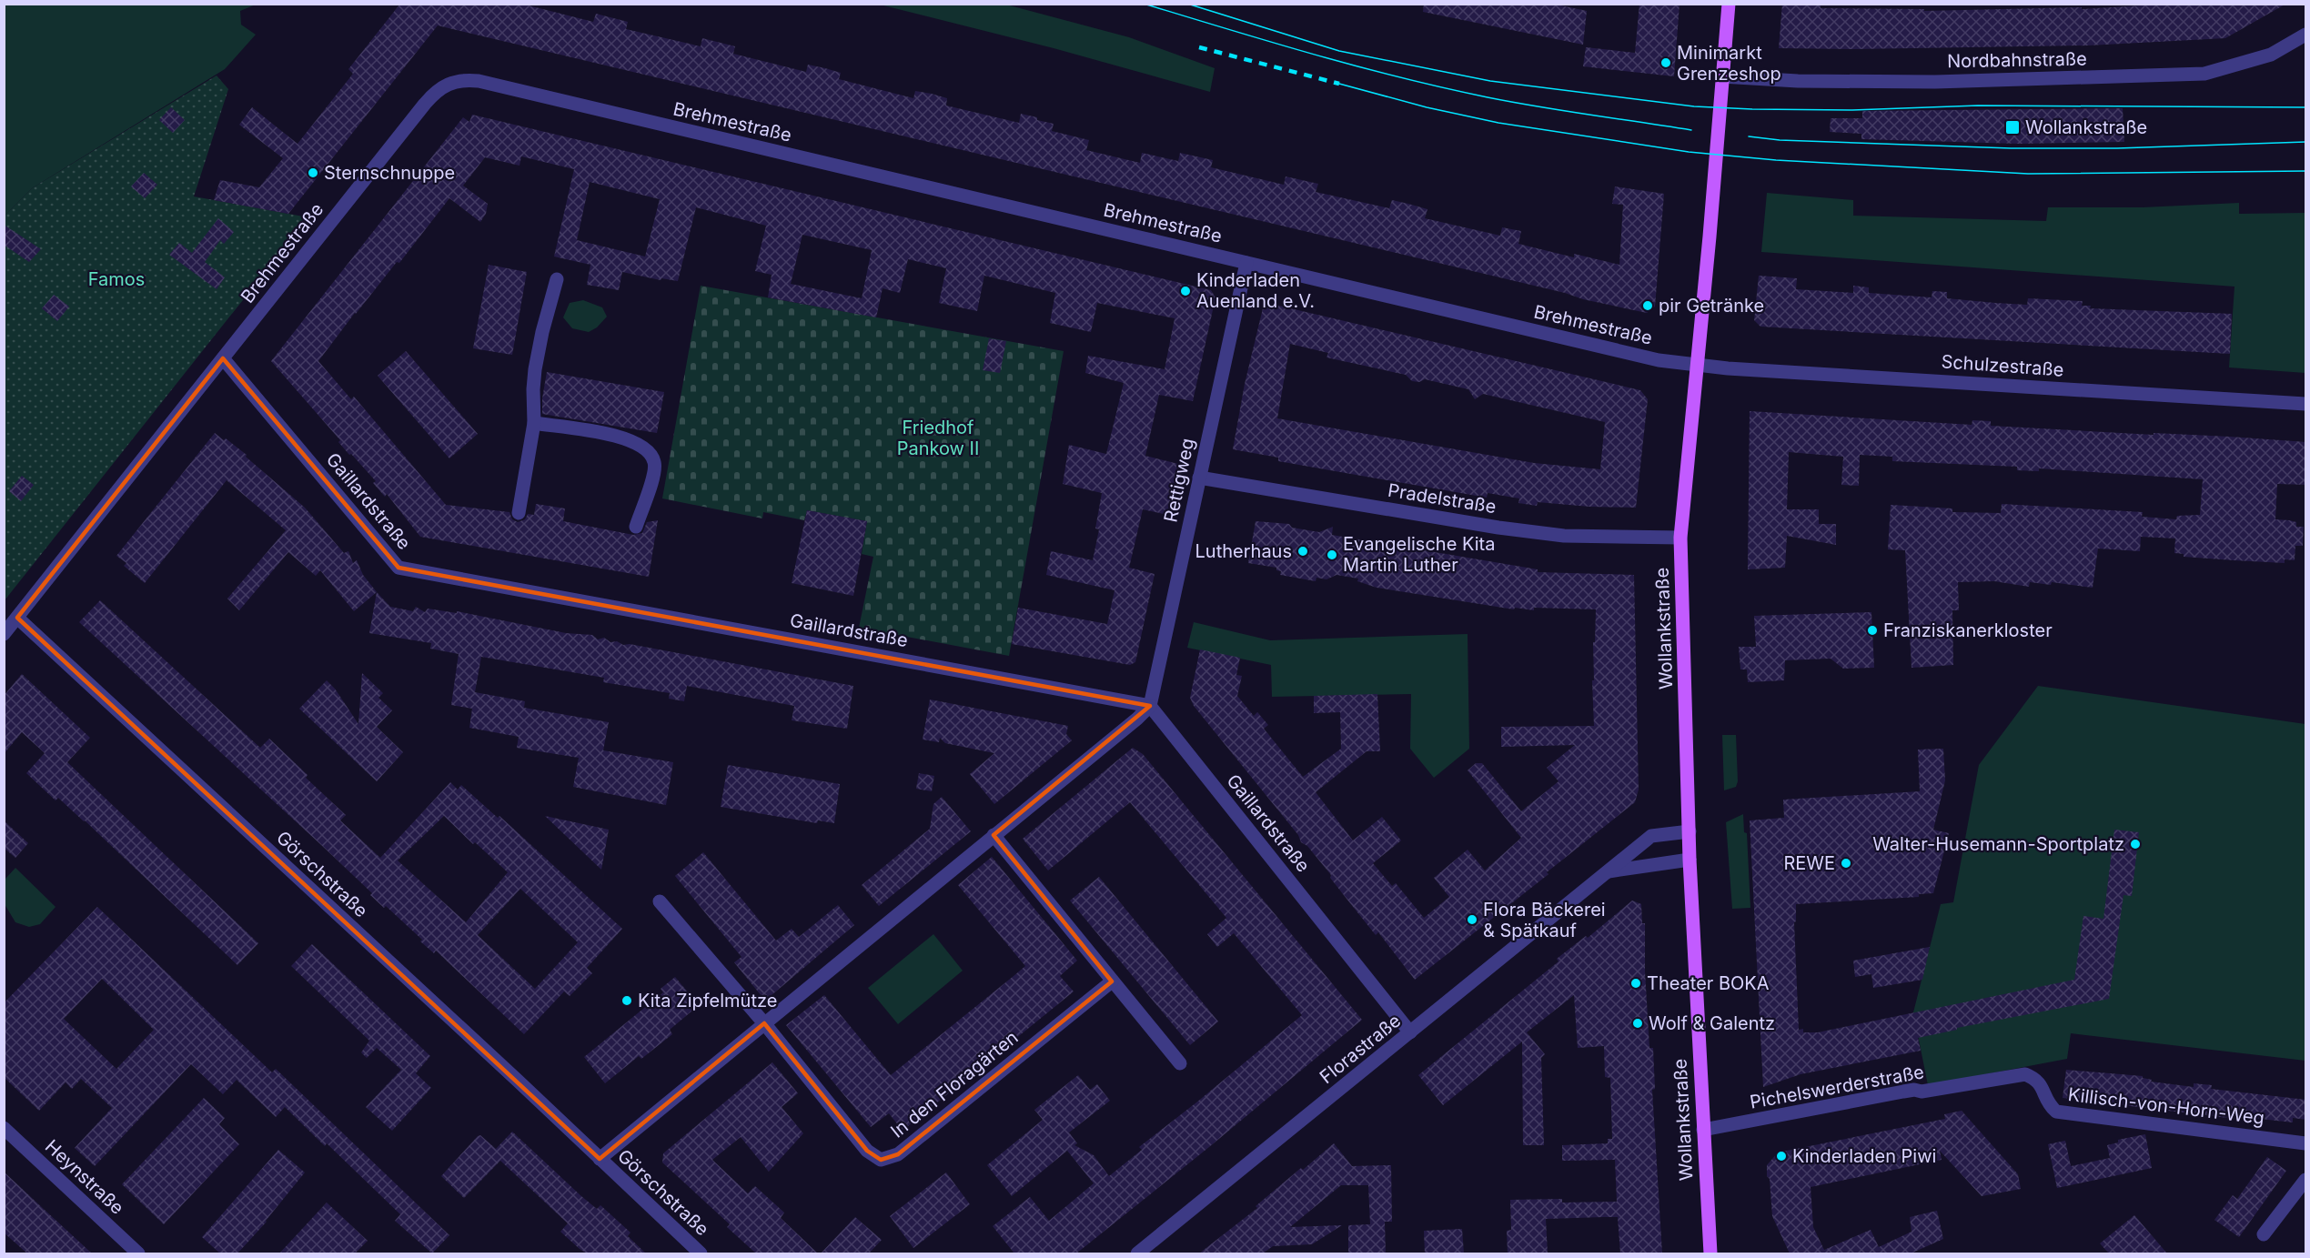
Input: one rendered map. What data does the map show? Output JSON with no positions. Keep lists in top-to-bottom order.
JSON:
{
  "streets": {
    "main road": ["Wollankstraße"],
    "street": [
      "Nordbahnstraße",
      "Brehmestraße",
      "Schulzestraße",
      "Rettigweg",
      "Pradelstraße",
      "Gaillardstraße",
      "Görschstraße",
      "Florastraße",
      "In den Floragärten",
      "Pichelswerderstraße",
      "Killisch-von-Horn-Weg",
      "Heynstraße"
    ]
  },
  "crossings": [
    ["Nordbahnstraße", "Wollankstraße"],
    ["Brehmestraße", "Schulzestraße"],
    ["Brehmestraße", "Rettigweg"],
    ["Brehmestraße", "Gaillardstraße"],
    ["Brehmestraße", "Wollankstraße"],
    ["Brehmestraße", "Görschstraße"],
    ["Schulzestraße", "Wollankstraße"],
    ["Rettigweg", "Pradelstraße"],
    ["Rettigweg", "Gaillardstraße"],
    ["Pradelstraße", "Wollankstraße"],
    ["Gaillardstraße", "Florastraße"],
    ["Wollankstraße", "Florastraße"],
    ["Wollankstraße", "Pichelswerderstraße"],
    ["Görschstraße", "In den Floragärten"],
    ["Pichelswerderstraße", "Killisch-von-Horn-Weg"]
  ],
  "parks": ["Famos", "Friedhof Pankow II"],
  "places": {
    "other": [
      "Minimarkt Grenzeshop",
      "Sternschnuppe",
      "Kinderladen Auenland e.V.",
      "pir Getränke",
      "Lutherhaus",
      "Evangelische Kita Martin Luther",
      "Franziskanerkloster",
      "Walter-Husemann-Sportplatz",
      "REWE",
      "Flora Bäckerei & Spätkauf",
      "Theater BOKA",
      "Kita Zipfelmütze",
      "Wolf & Galentz",
      "Kinderladen Piwi"
    ],
    "transit": ["Wollankstraße"]
  }
}
